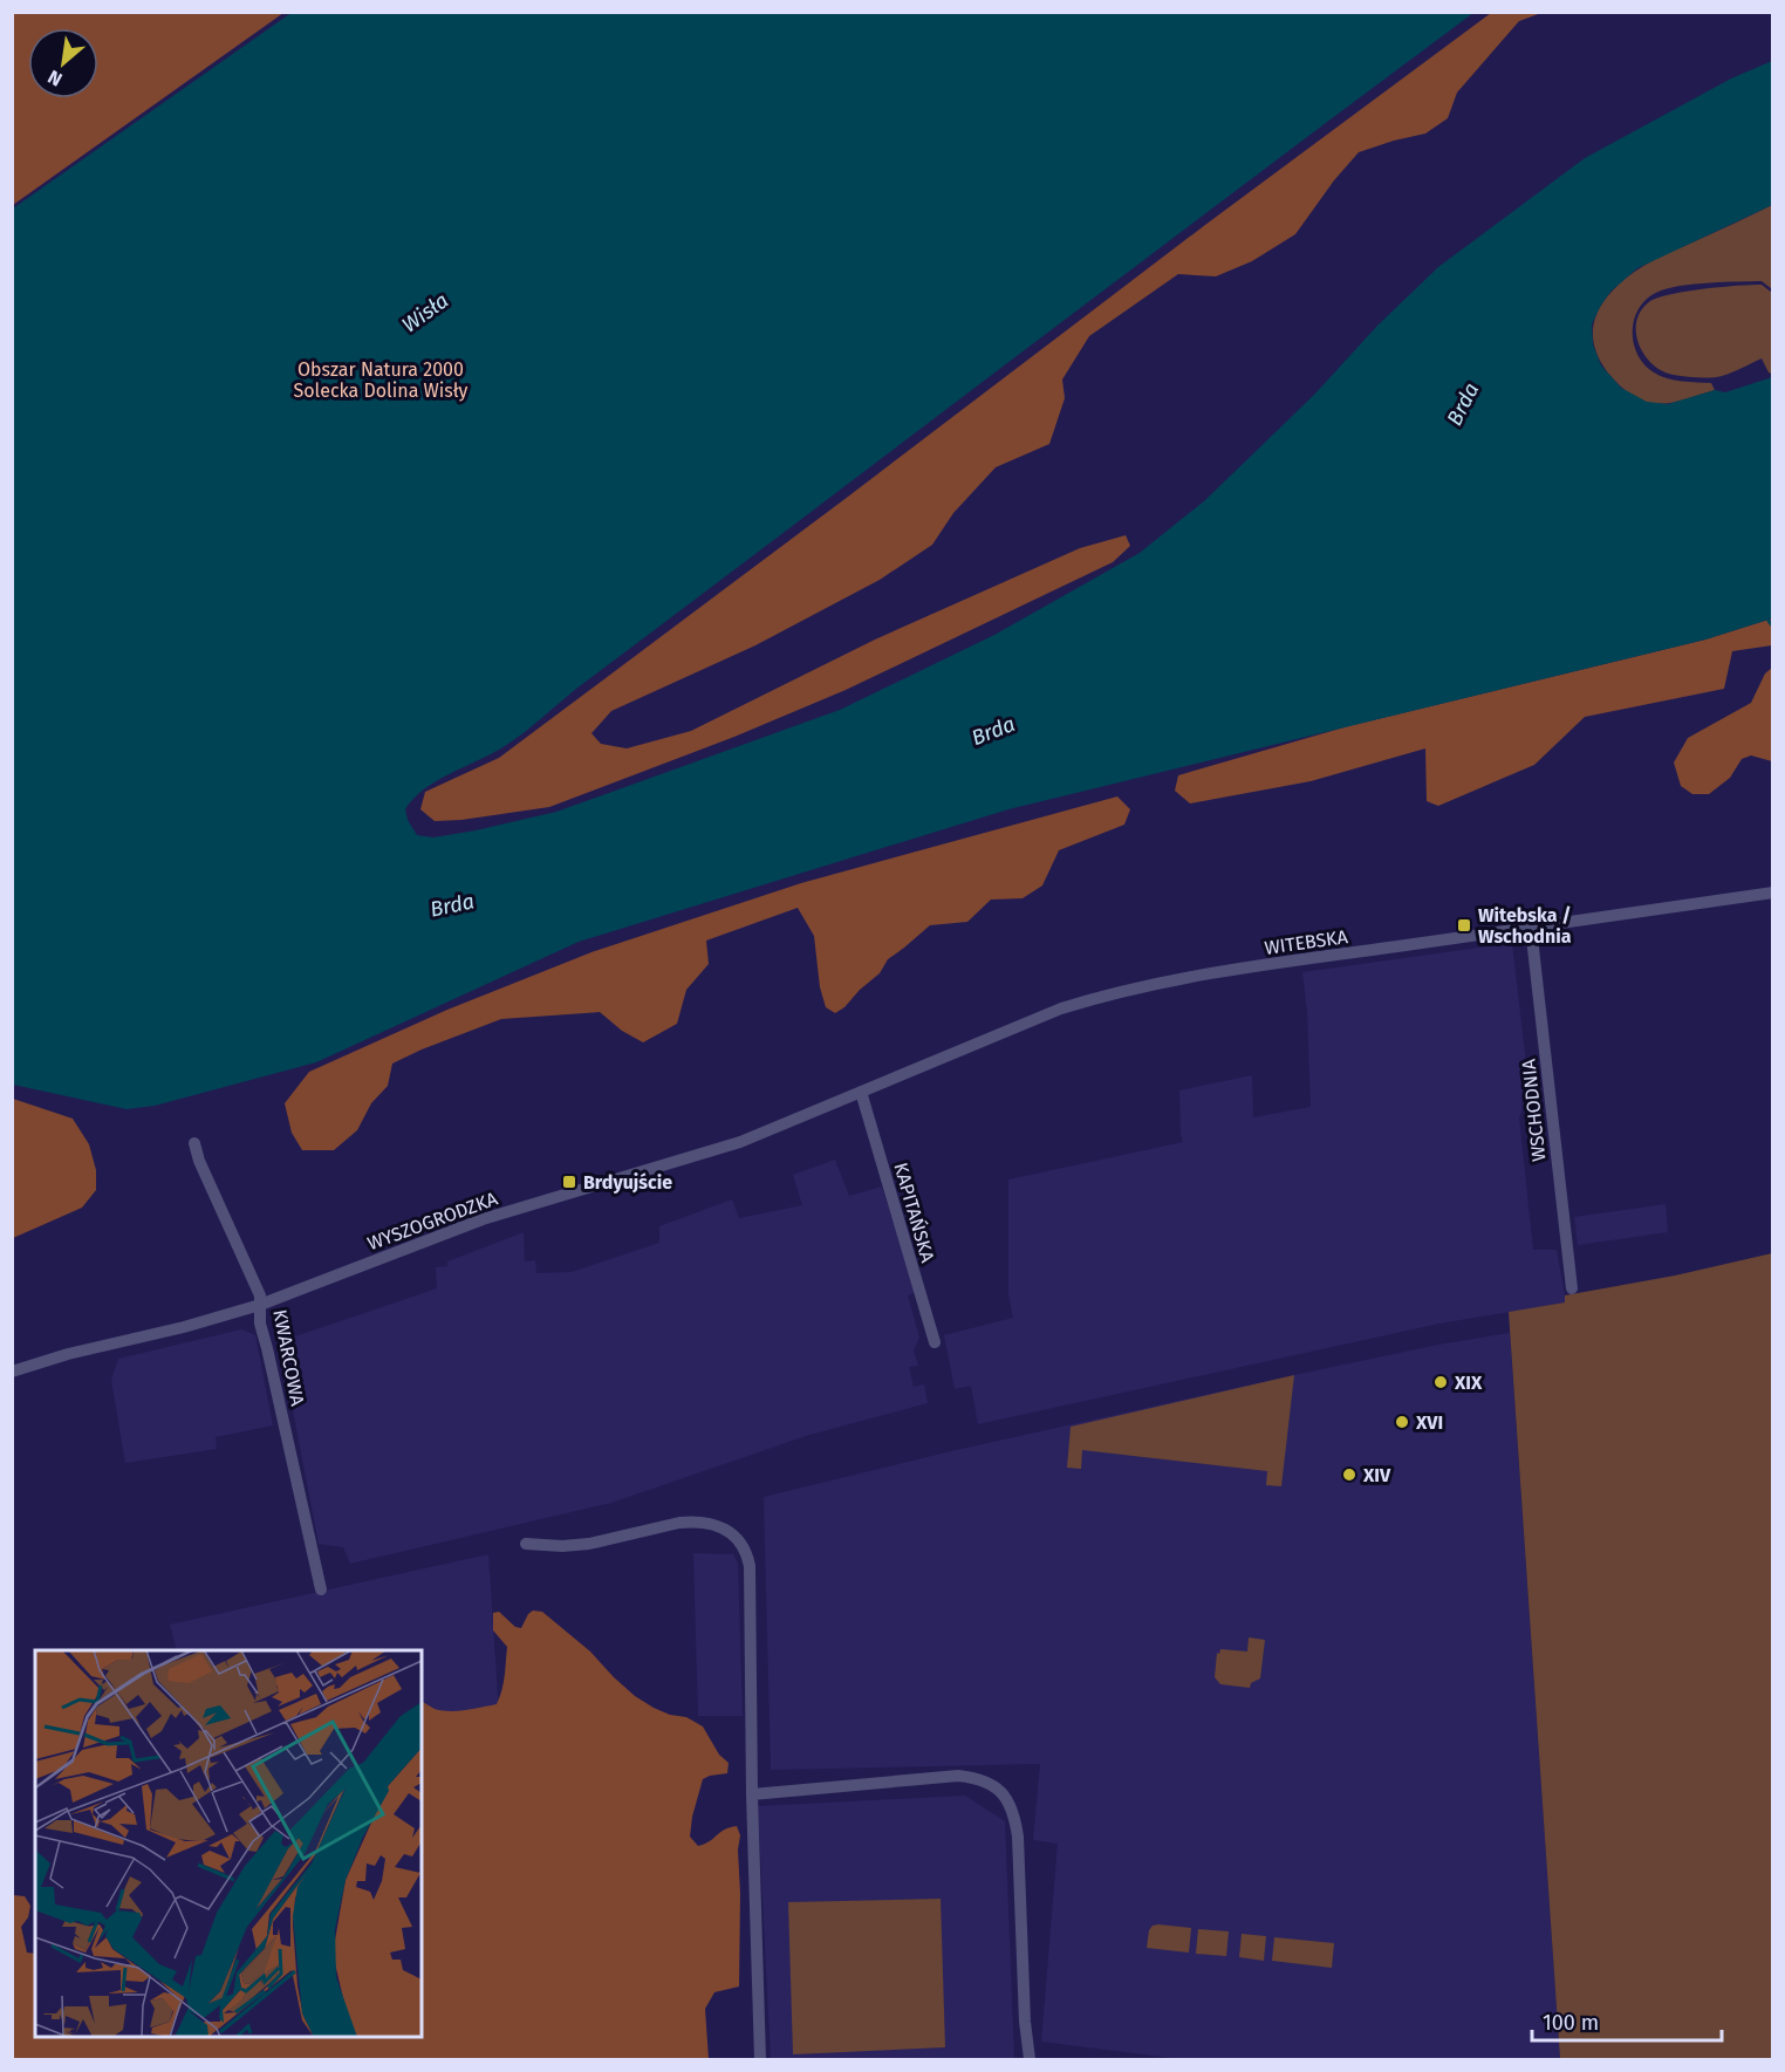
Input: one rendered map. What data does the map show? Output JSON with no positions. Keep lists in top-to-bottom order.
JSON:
{
  "streets": {
    "street": [
      "WITEBSKA",
      "WSCHODNIA",
      "KAPITAŃSKA",
      "WYSZOGRODZKA",
      "KWARCOWA"
    ]
  },
  "crossings": [
    ["WITEBSKA", "WSCHODNIA"],
    ["WITEBSKA", "KAPITAŃSKA"],
    ["WITEBSKA", "WYSZOGRODZKA"],
    ["KAPITAŃSKA", "WYSZOGRODZKA"],
    ["WYSZOGRODZKA", "KWARCOWA"]
  ],
  "water": ["Wisła", "Brda"],
  "parks": ["Obszar Natura 2000 Solecka Dolina Wisły"],
  "places": {
    "transit": ["Witebska / Wschodnia", "Brdyujście"],
    "other": ["XIX", "XVI", "XIV"]
  },
  "scale_bar": "100 m",
  "north": "bottom left"
}
